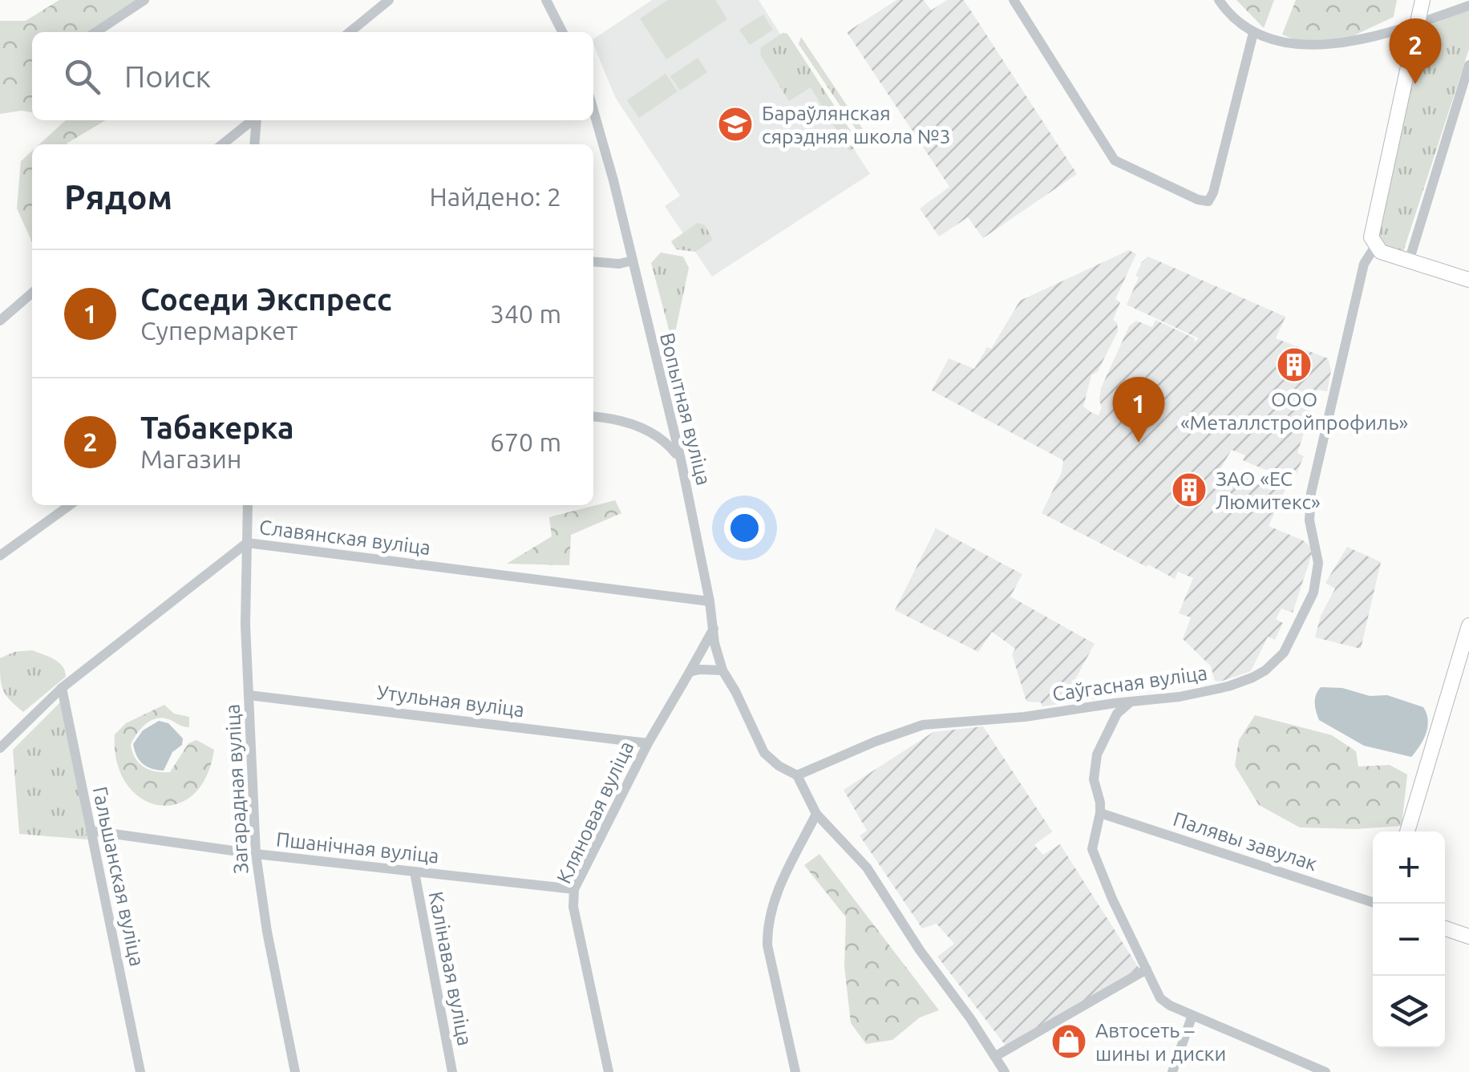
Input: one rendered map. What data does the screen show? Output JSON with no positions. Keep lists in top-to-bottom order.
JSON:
{
  "streets": {
    "street": [
      "Вопытная вуліца",
      "Славянская вуліца",
      "Саўгасная вуліца",
      "Утульная вуліца",
      "Загарадная вуліца",
      "Кляновая вуліца",
      "Палявы завулак",
      "Пшанічная вуліца",
      "Гальшанская вуліца",
      "Калінавая вуліца"
    ]
  },
  "crossings": [
    ["Вопытная вуліца", "Славянская вуліца"],
    ["Вопытная вуліца", "Саўгасная вуліца"],
    ["Вопытная вуліца", "Кляновая вуліца"],
    ["Славянская вуліца", "Загарадная вуліца"],
    ["Славянская вуліца", "Гальшанская вуліца"],
    ["Утульная вуліца", "Загарадная вуліца"],
    ["Утульная вуліца", "Кляновая вуліца"],
    ["Загарадная вуліца", "Пшанічная вуліца"],
    ["Кляновая вуліца", "Пшанічная вуліца"],
    ["Пшанічная вуліца", "Гальшанская вуліца"],
    ["Пшанічная вуліца", "Калінавая вуліца"]
  ],
  "places": {
    "school or university": ["Бараўлянская сярэдняя школа №3"],
    "building": ["ООО «Металлстройпрофиль»", "ЗАО «ЕС Люмитекс»"],
    "shop": ["Автосеть – шины и диски"]
  },
  "page": {
    "pins": ["2", "1"],
    "search": "Поиск",
    "heading": ["Рядом", "Найдено: 2"],
    "list": [
      {
        "mark": "1",
        "name": "Соседи Экспресс",
        "note": "Супермаркет",
        "value": "340 m"
      },
      {
        "mark": "2",
        "name": "Табакерка",
        "note": "Магазин",
        "value": "670 m"
      }
    ],
    "map_buttons": ["+", "−"]
  }
}
